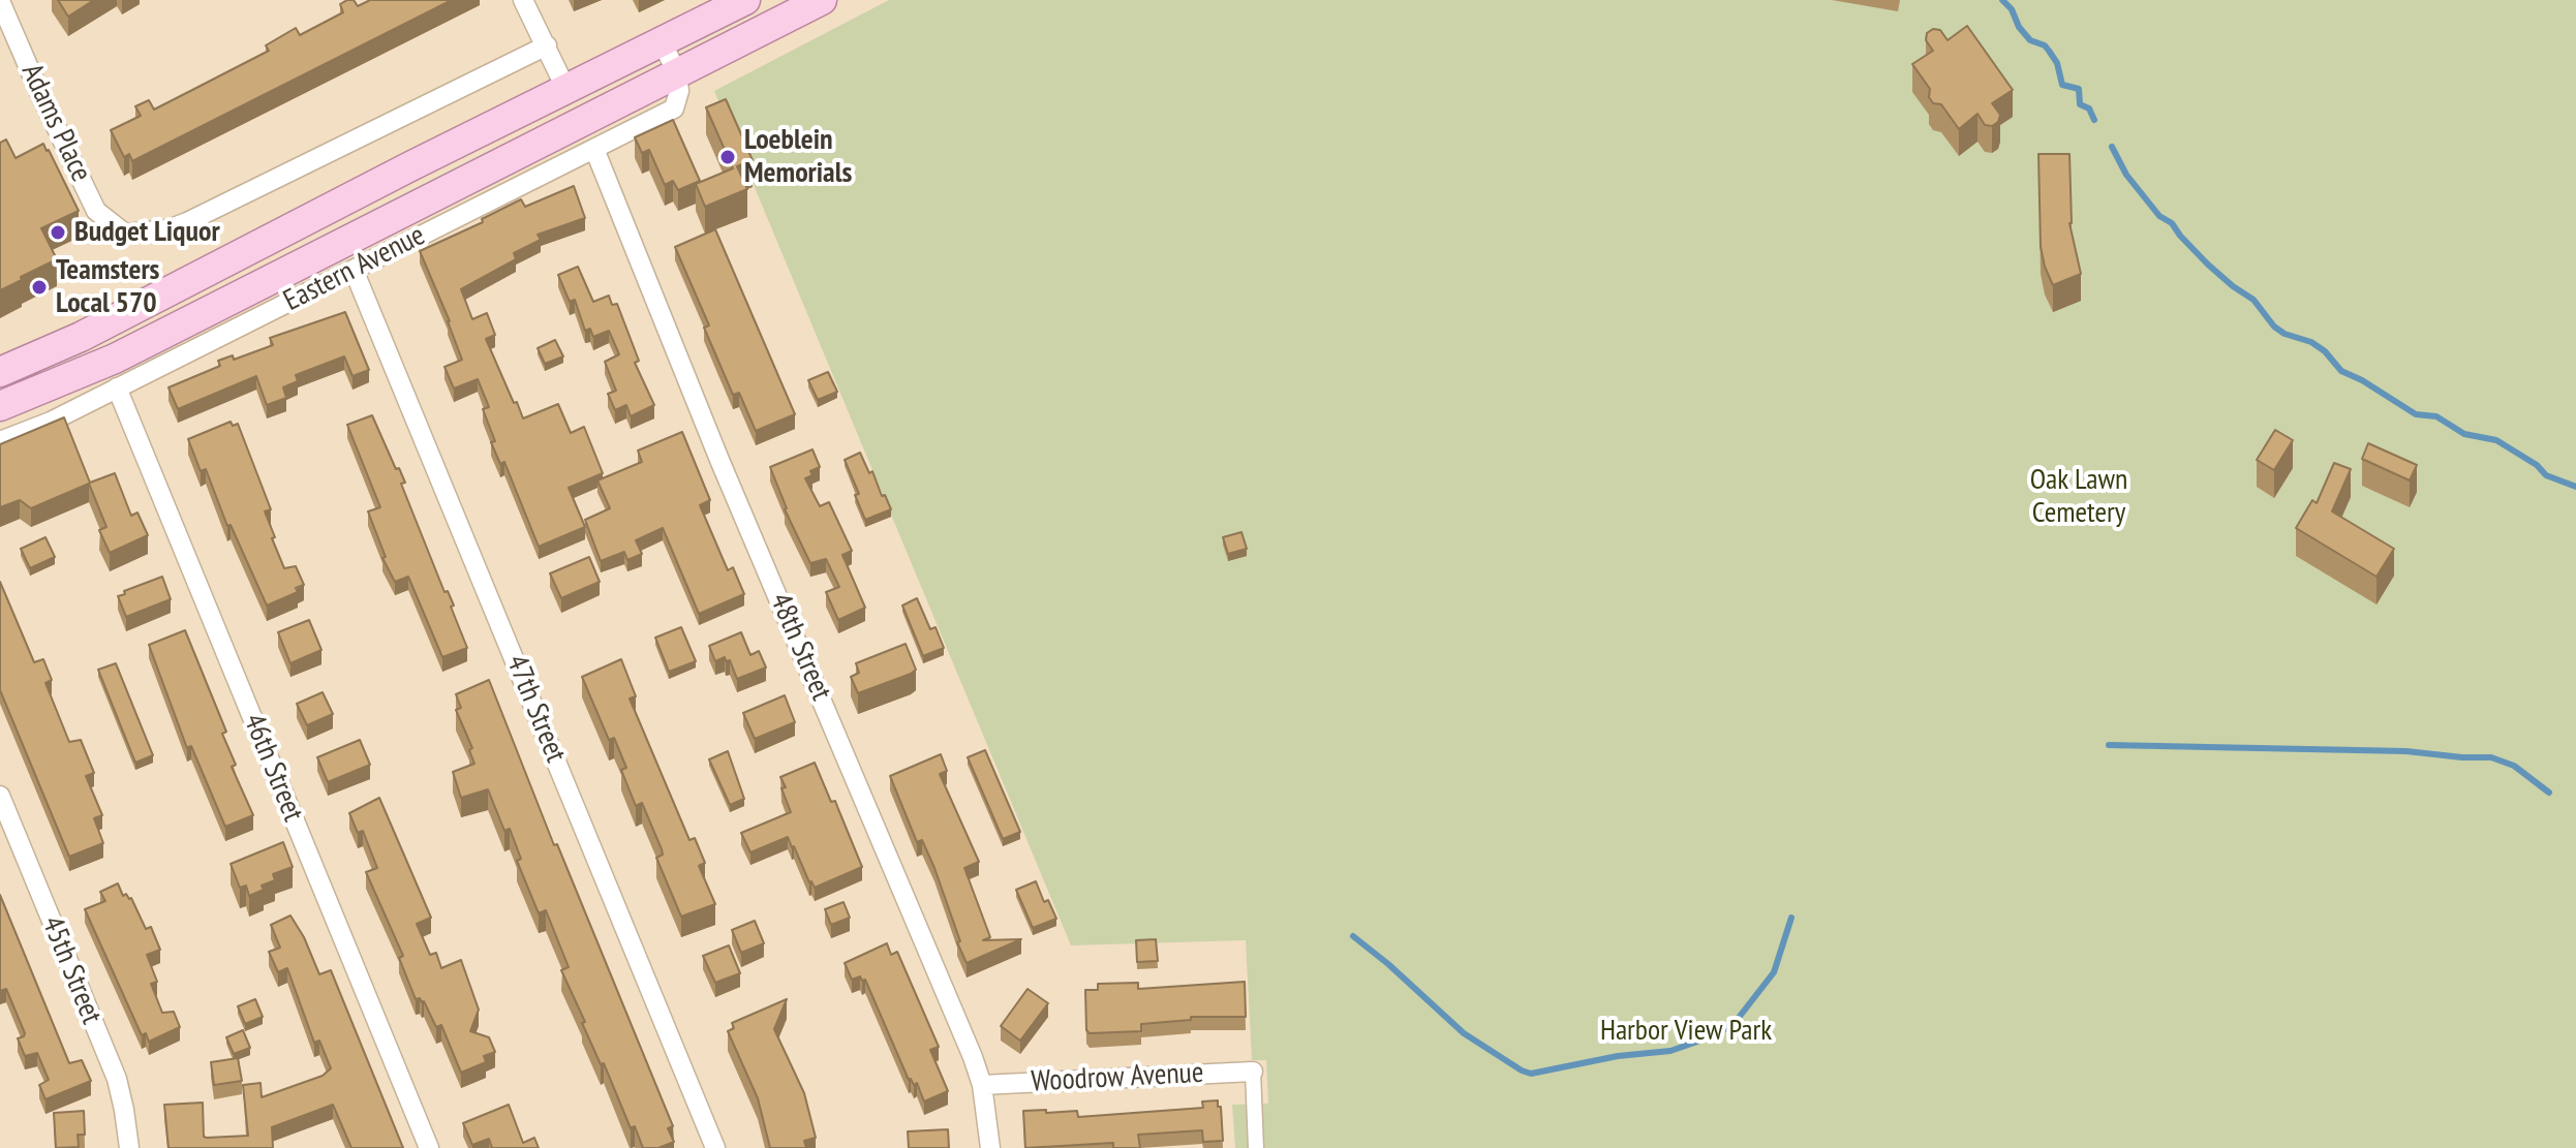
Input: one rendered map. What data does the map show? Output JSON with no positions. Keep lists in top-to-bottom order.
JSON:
{
  "streets": {
    "main road": ["Eastern Avenue"],
    "street": [
      "Adams Place",
      "48th Street",
      "47th Street",
      "46th Street",
      "45th Street",
      "Woodrow Avenue"
    ]
  },
  "crossings": [
    ["Eastern Avenue", "48th Street"],
    ["Eastern Avenue", "47th Street"],
    ["Eastern Avenue", "46th Street"],
    ["48th Street", "Woodrow Avenue"]
  ],
  "parks": ["Oak Lawn Cemetery", "Harbor View Park"],
  "places": ["Loeblein Memorials", "Budget Liquor", "Teamsters Local 570"]
}
